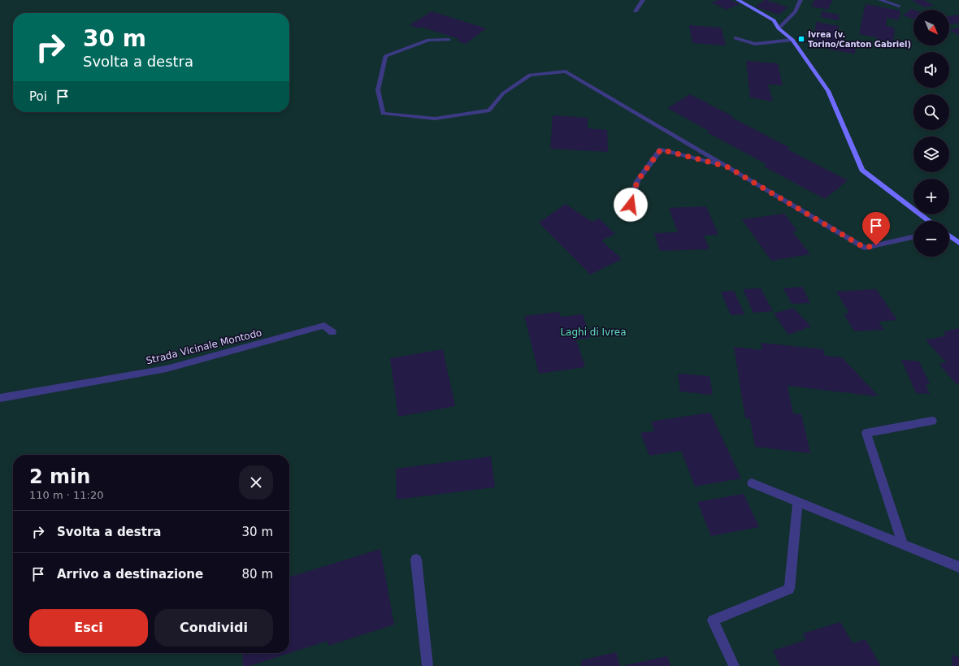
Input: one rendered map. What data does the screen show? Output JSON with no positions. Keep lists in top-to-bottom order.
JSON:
{
  "streets": {
    "street": ["Strada Vicinale Montodo"]
  },
  "parks": ["Laghi di Ivrea"],
  "places": {
    "transit": ["Ivrea (v. Torino/Canton Gabriel)"]
  },
  "north": "bottom right",
  "page": {
    "map_buttons": ["+", "−"],
    "turn": ["30 m", "Svolta a destra"],
    "then": "Poi",
    "heading": ["2 min", "110 m · 11:20"],
    "list": [
      {
        "name": "Svolta a destra",
        "value": "30 m"
      },
      {
        "name": "Arrivo a destinazione",
        "value": "80 m"
      }
    ],
    "buttons": ["Esci", "Condividi"]
  }
}
